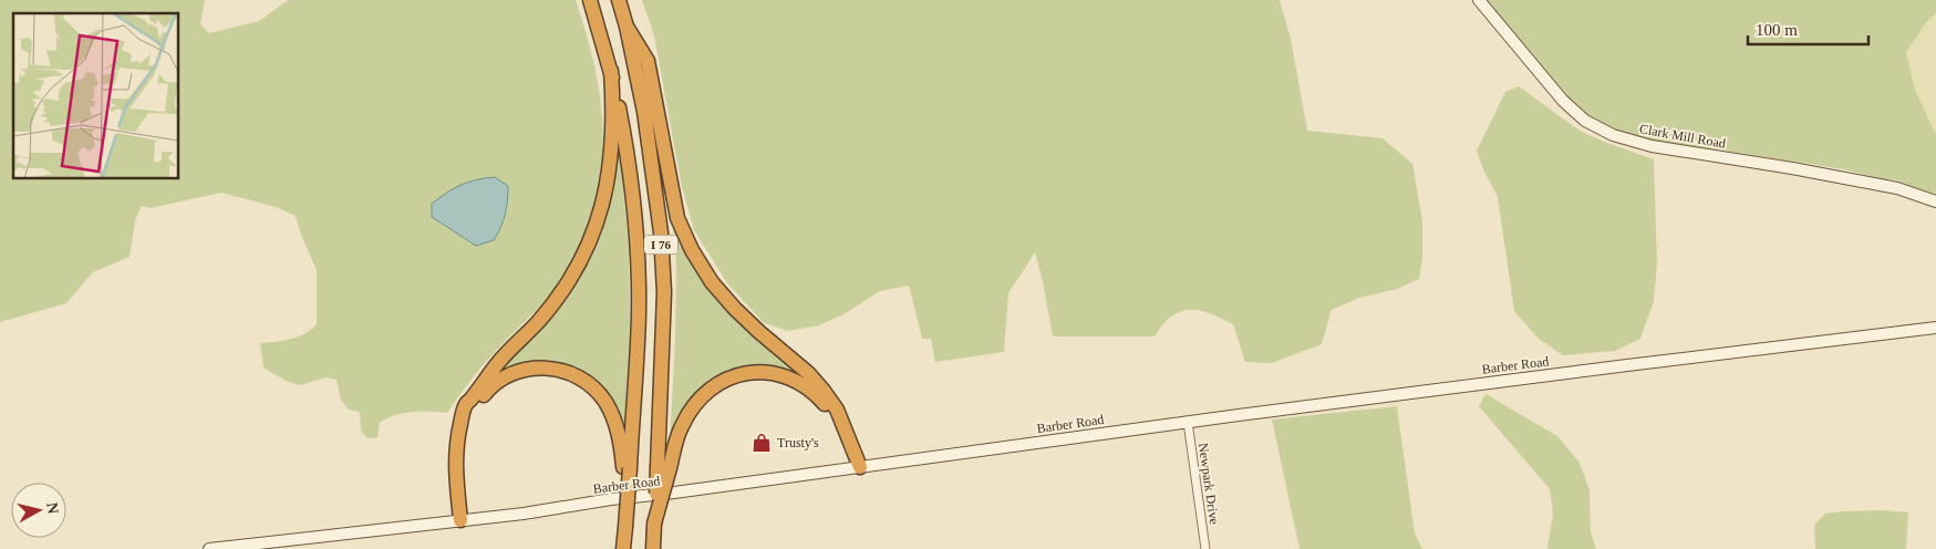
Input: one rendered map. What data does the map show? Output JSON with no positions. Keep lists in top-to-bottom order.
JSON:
{
  "streets": {
    "highway": ["I 76"],
    "main road": ["Clark Mill Road", "Barber Road"],
    "street": ["Newpark Drive"]
  },
  "crossings": [
    ["Barber Road", "Newpark Drive"]
  ],
  "places": {
    "shop": ["Trusty's"]
  },
  "scale_bar": "100 m",
  "north": "right"
}
